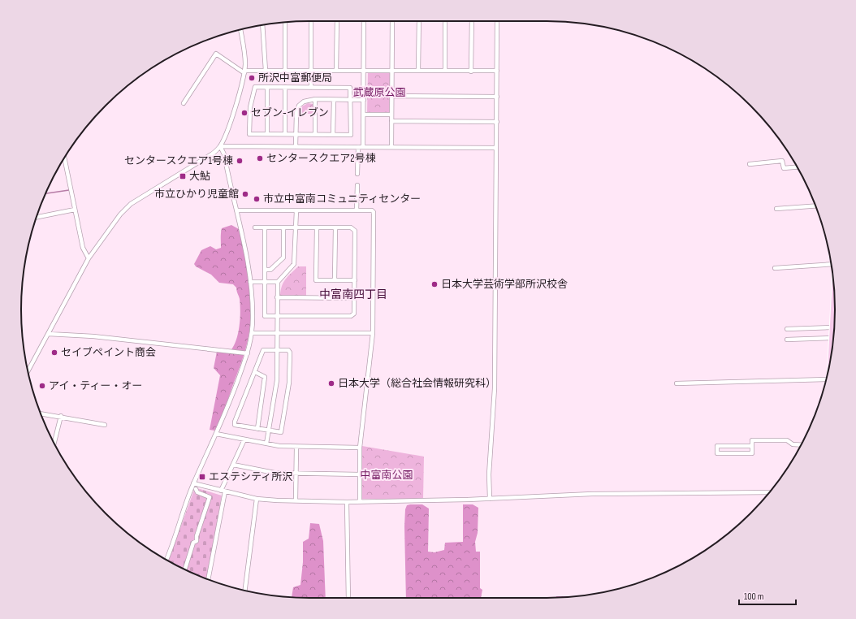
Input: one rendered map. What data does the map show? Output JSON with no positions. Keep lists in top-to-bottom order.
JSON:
{
  "districts": ["中富南四丁目"],
  "parks": ["武蔵原公園", "中富南公園"],
  "places": {
    "other": [
      "所沢中富郵便局",
      "セブン-イレブン",
      "センタースクエア2号棟",
      "センタースクエア1号棟",
      "市立ひかり児童館",
      "市立中富南コミュニティセンター",
      "日本大学芸術学部所沢校舎",
      "セイブペイント商会",
      "日本大学（総合社会情報研究科）",
      "アイ・ティー・オー"
    ],
    "transit": ["大鮎", "エステシティ所沢"]
  },
  "scale_bar": "100 m"
}
